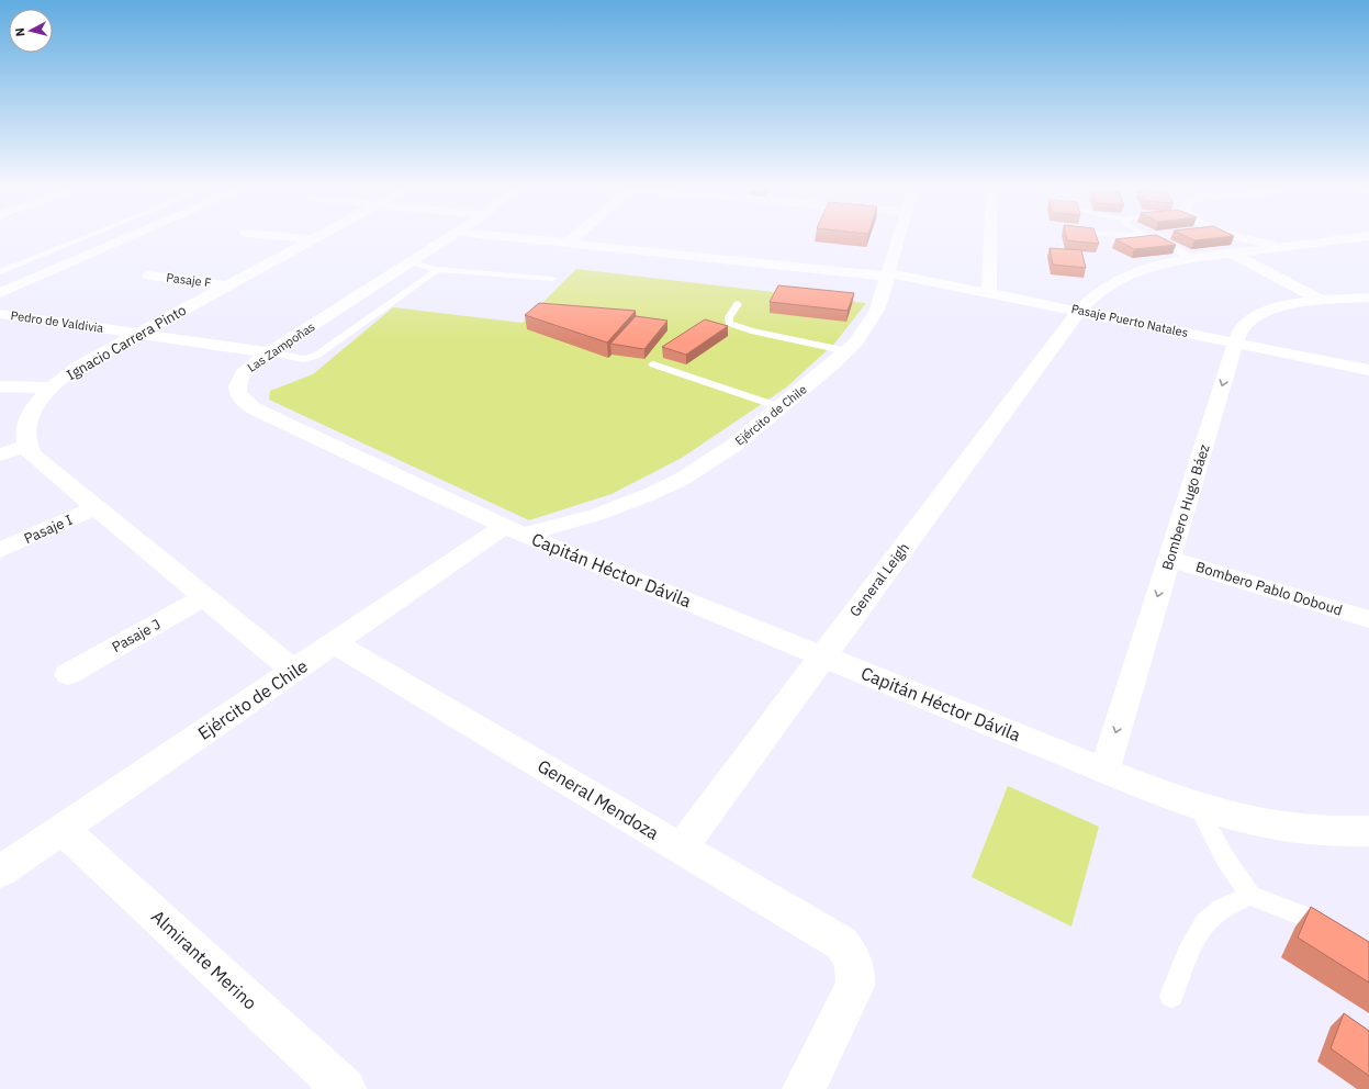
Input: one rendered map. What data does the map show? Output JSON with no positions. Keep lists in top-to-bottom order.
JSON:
{
  "streets": {
    "street": [
      "Pasaje F",
      "Pasaje Puerto Natales",
      "Pedro de Valdivia",
      "Ignacio Carrera Pinto",
      "Las Zampoñas",
      "Ejército de Chile",
      "Bombero Hugo Báez",
      "Pasaje I",
      "Capitán Héctor Dávila",
      "General Leigh",
      "Bombero Pablo Doboud",
      "Pasaje J",
      "General Mendoza",
      "Almirante Merino"
    ]
  },
  "crossings": [
    ["Pasaje F", "Ignacio Carrera Pinto"],
    ["Pasaje Puerto Natales", "Ejército de Chile"],
    ["Pasaje Puerto Natales", "Bombero Hugo Báez"],
    ["Pasaje Puerto Natales", "General Leigh"],
    ["Pedro de Valdivia", "Ignacio Carrera Pinto"],
    ["Pedro de Valdivia", "Las Zampoñas"],
    ["Las Zampoñas", "Ejército de Chile"],
    ["Las Zampoñas", "Capitán Héctor Dávila"],
    ["Ejército de Chile", "Capitán Héctor Dávila"],
    ["Ejército de Chile", "General Mendoza"],
    ["Ejército de Chile", "Almirante Merino"],
    ["Bombero Hugo Báez", "Capitán Héctor Dávila"],
    ["Bombero Hugo Báez", "Bombero Pablo Doboud"],
    ["Capitán Héctor Dávila", "General Leigh"],
    ["General Leigh", "General Mendoza"]
  ],
  "one_way": ["Bombero Hugo Báez"],
  "north": "left"
}
